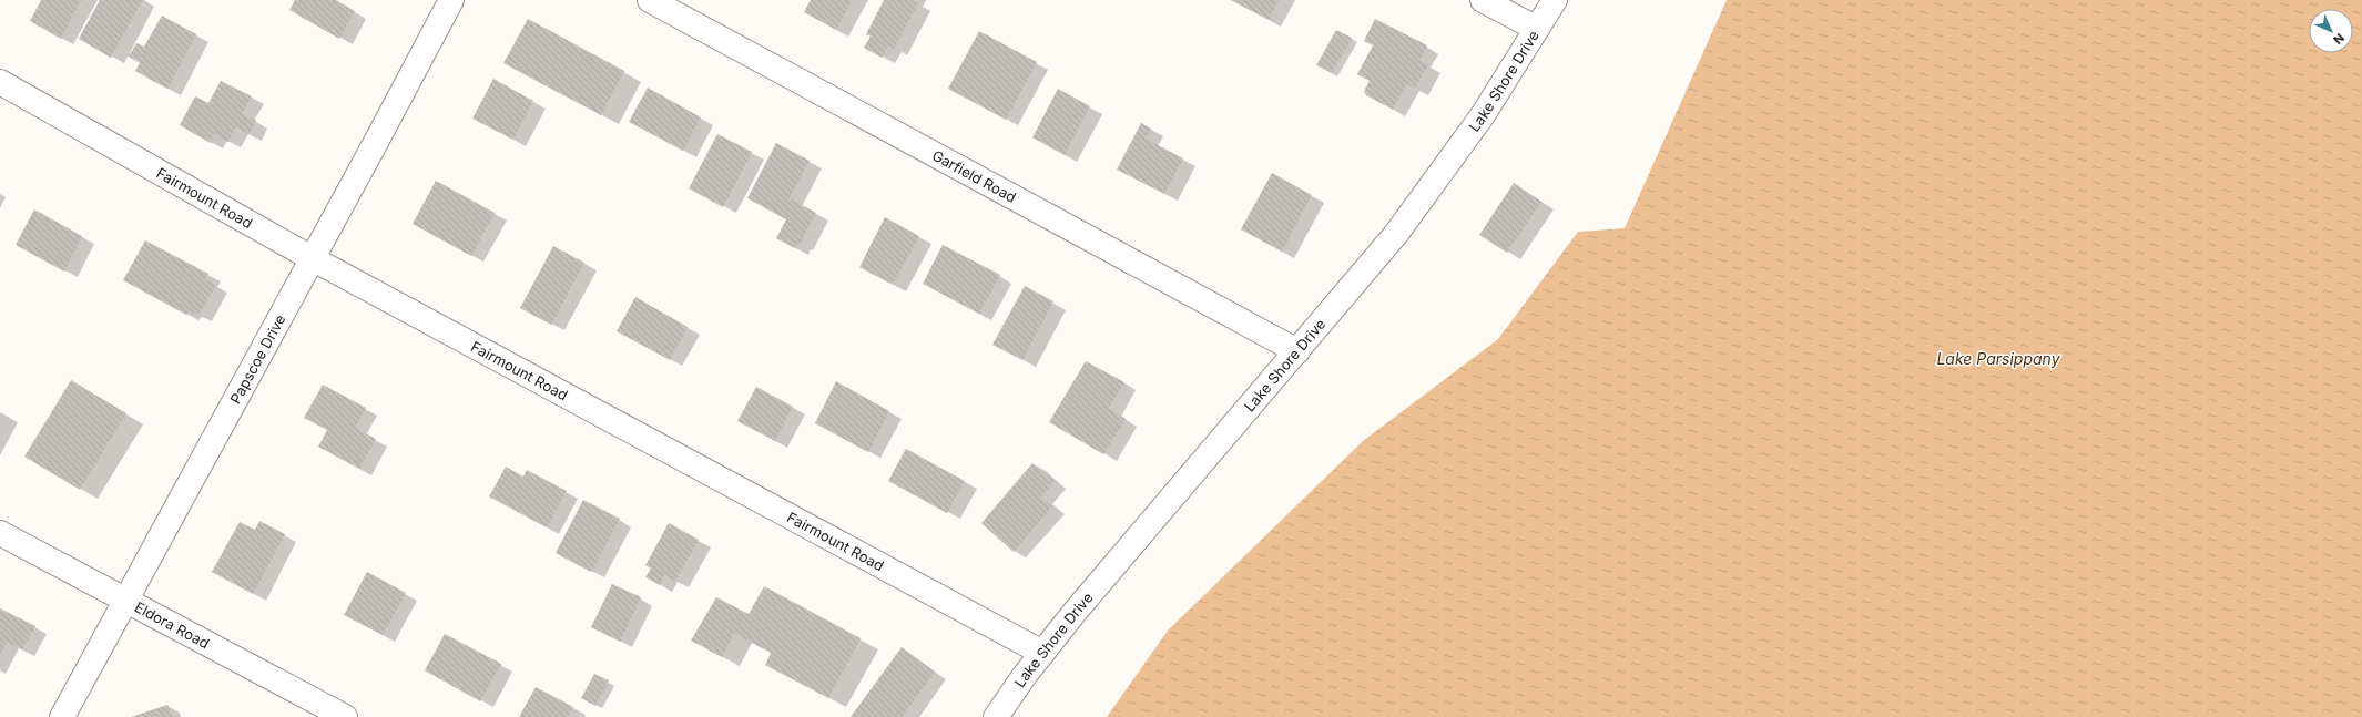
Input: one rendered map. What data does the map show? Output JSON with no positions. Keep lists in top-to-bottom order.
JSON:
{
  "streets": {
    "street": [
      "Lake Shore Drive",
      "Garfield Road",
      "Fairmount Road",
      "Papscoe Drive",
      "Eldora Road"
    ]
  },
  "crossings": [
    ["Lake Shore Drive", "Garfield Road"],
    ["Lake Shore Drive", "Fairmount Road"],
    ["Fairmount Road", "Papscoe Drive"],
    ["Papscoe Drive", "Eldora Road"]
  ],
  "water": ["Lake Parsippany"],
  "north": "bottom right"
}
